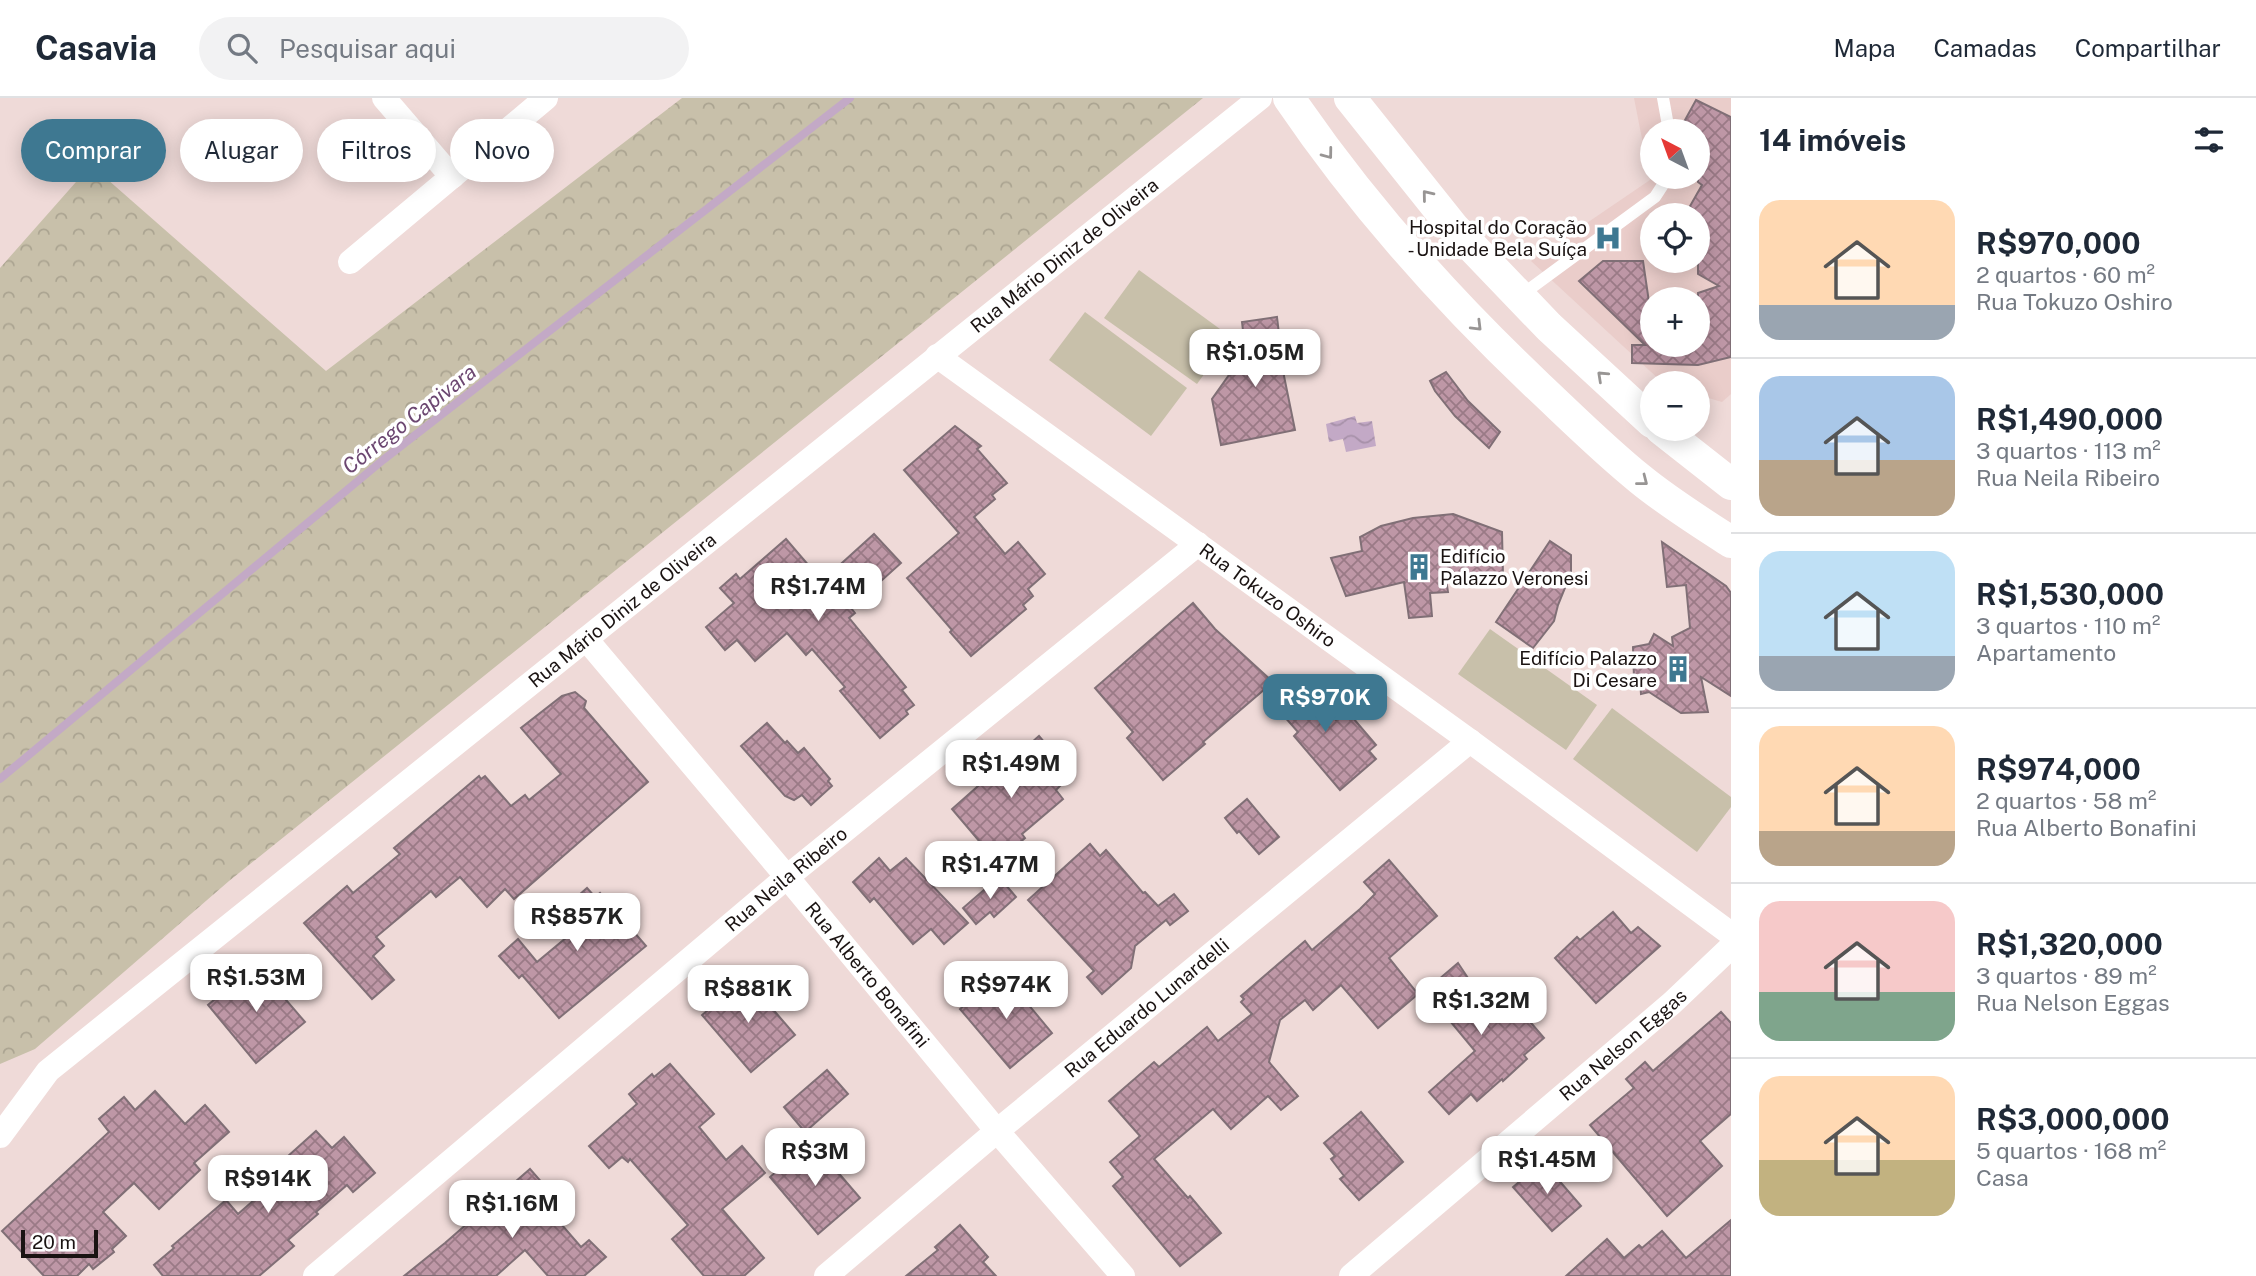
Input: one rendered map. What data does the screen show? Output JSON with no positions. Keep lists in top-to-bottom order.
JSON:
{
  "streets": {
    "street": [
      "Rua Mário Diniz de Oliveira",
      "Rua Tokuzo Oshiro",
      "Rua Neila Ribeiro",
      "Rua Alberto Bonafini",
      "Rua Eduardo Lunardelli",
      "Rua Nelson Eggas"
    ]
  },
  "crossings": [
    ["Rua Mário Diniz de Oliveira", "Rua Tokuzo Oshiro"],
    ["Rua Mário Diniz de Oliveira", "Rua Alberto Bonafini"],
    ["Rua Tokuzo Oshiro", "Rua Neila Ribeiro"],
    ["Rua Tokuzo Oshiro", "Rua Eduardo Lunardelli"],
    ["Rua Neila Ribeiro", "Rua Alberto Bonafini"],
    ["Rua Alberto Bonafini", "Rua Eduardo Lunardelli"]
  ],
  "water": ["Córrego Capivara"],
  "places": {
    "hospital": ["Hospital do Coração - Unidade Bela Suíça"],
    "building": ["Edifício Palazzo Veronesi", "Edifício Palazzo Di Cesare"]
  },
  "scale_bar": "20 m",
  "north": "top left",
  "page": {
    "header": "Casavia",
    "search": "Pesquisar aqui",
    "nav": ["Mapa", "Camadas", "Compartilhar"],
    "heading": "14 imóveis",
    "map_buttons": ["+", "−"],
    "chip": [
      "Comprar",
      "Alugar",
      "Filtros",
      "Novo"
    ],
    "list": [
      {
        "name": "R$970,000",
        "note": "2 quartos · 60 m² · Rua Tokuzo Oshiro"
      },
      {
        "name": "R$1,490,000",
        "note": "3 quartos · 113 m² · Rua Neila Ribeiro"
      },
      {
        "name": "R$1,530,000",
        "note": "3 quartos · 110 m² · Apartamento"
      },
      {
        "name": "R$974,000",
        "note": "2 quartos · 58 m² · Rua Alberto Bonafini"
      },
      {
        "name": "R$1,320,000",
        "note": "3 quartos · 89 m² · Rua Nelson Eggas"
      },
      {
        "name": "R$3,000,000",
        "note": "5 quartos · 168 m² · Casa"
      }
    ],
    "price": [
      "R$1.05M",
      "R$1.74M",
      "R$970K",
      "R$1.49M",
      "R$1.47M",
      "R$857K",
      "R$1.53M",
      "R$974K",
      "R$881K",
      "R$1.32M",
      "R$3M",
      "R$1.45M",
      "R$914K",
      "R$1.16M"
    ],
    "scale": "20 m"
  }
}
